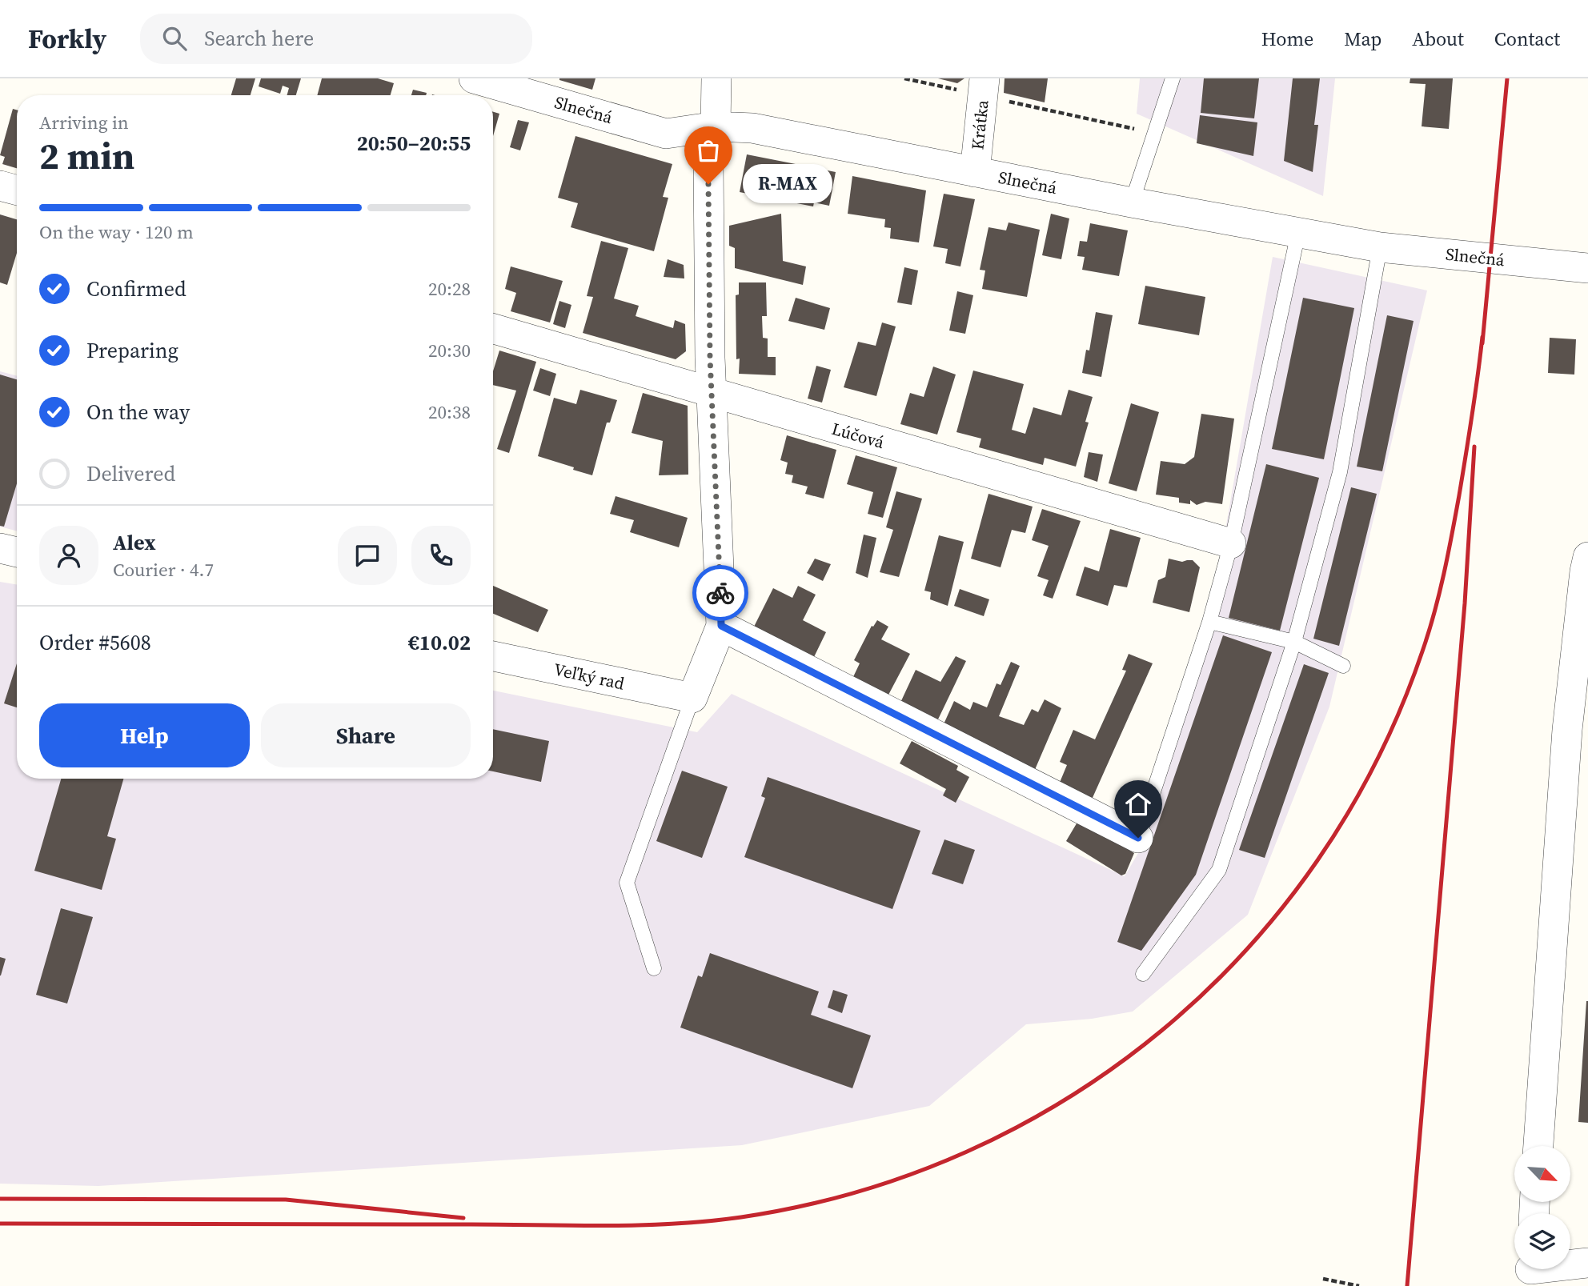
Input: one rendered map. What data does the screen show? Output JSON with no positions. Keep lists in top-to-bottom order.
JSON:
{
  "streets": {
    "street": [
      "Slnečná",
      "Krátka",
      "Lúčová",
      "Veľký rad"
    ]
  },
  "crossings": [
    ["Slnečná", "Krátka"]
  ],
  "places": ["R-MAX"],
  "north": "bottom right",
  "page": {
    "header": "Forkly",
    "search": "Search here",
    "nav": [
      "Home",
      "Map",
      "About",
      "Contact"
    ],
    "heading": ["2 min", "Arriving in", "20:50–20:55"],
    "panel": [
      "Alex",
      "Courier · 4.7",
      "Order #5608",
      "€10.02"
    ],
    "bubble": "R-MAX",
    "bar": "On the way · 120 m",
    "list": [
      ["Confirmed", "20:28"],
      ["Preparing", "20:30"],
      ["On the way", "20:38"],
      "Delivered"
    ],
    "buttons": ["Help", "Share"]
  }
}
